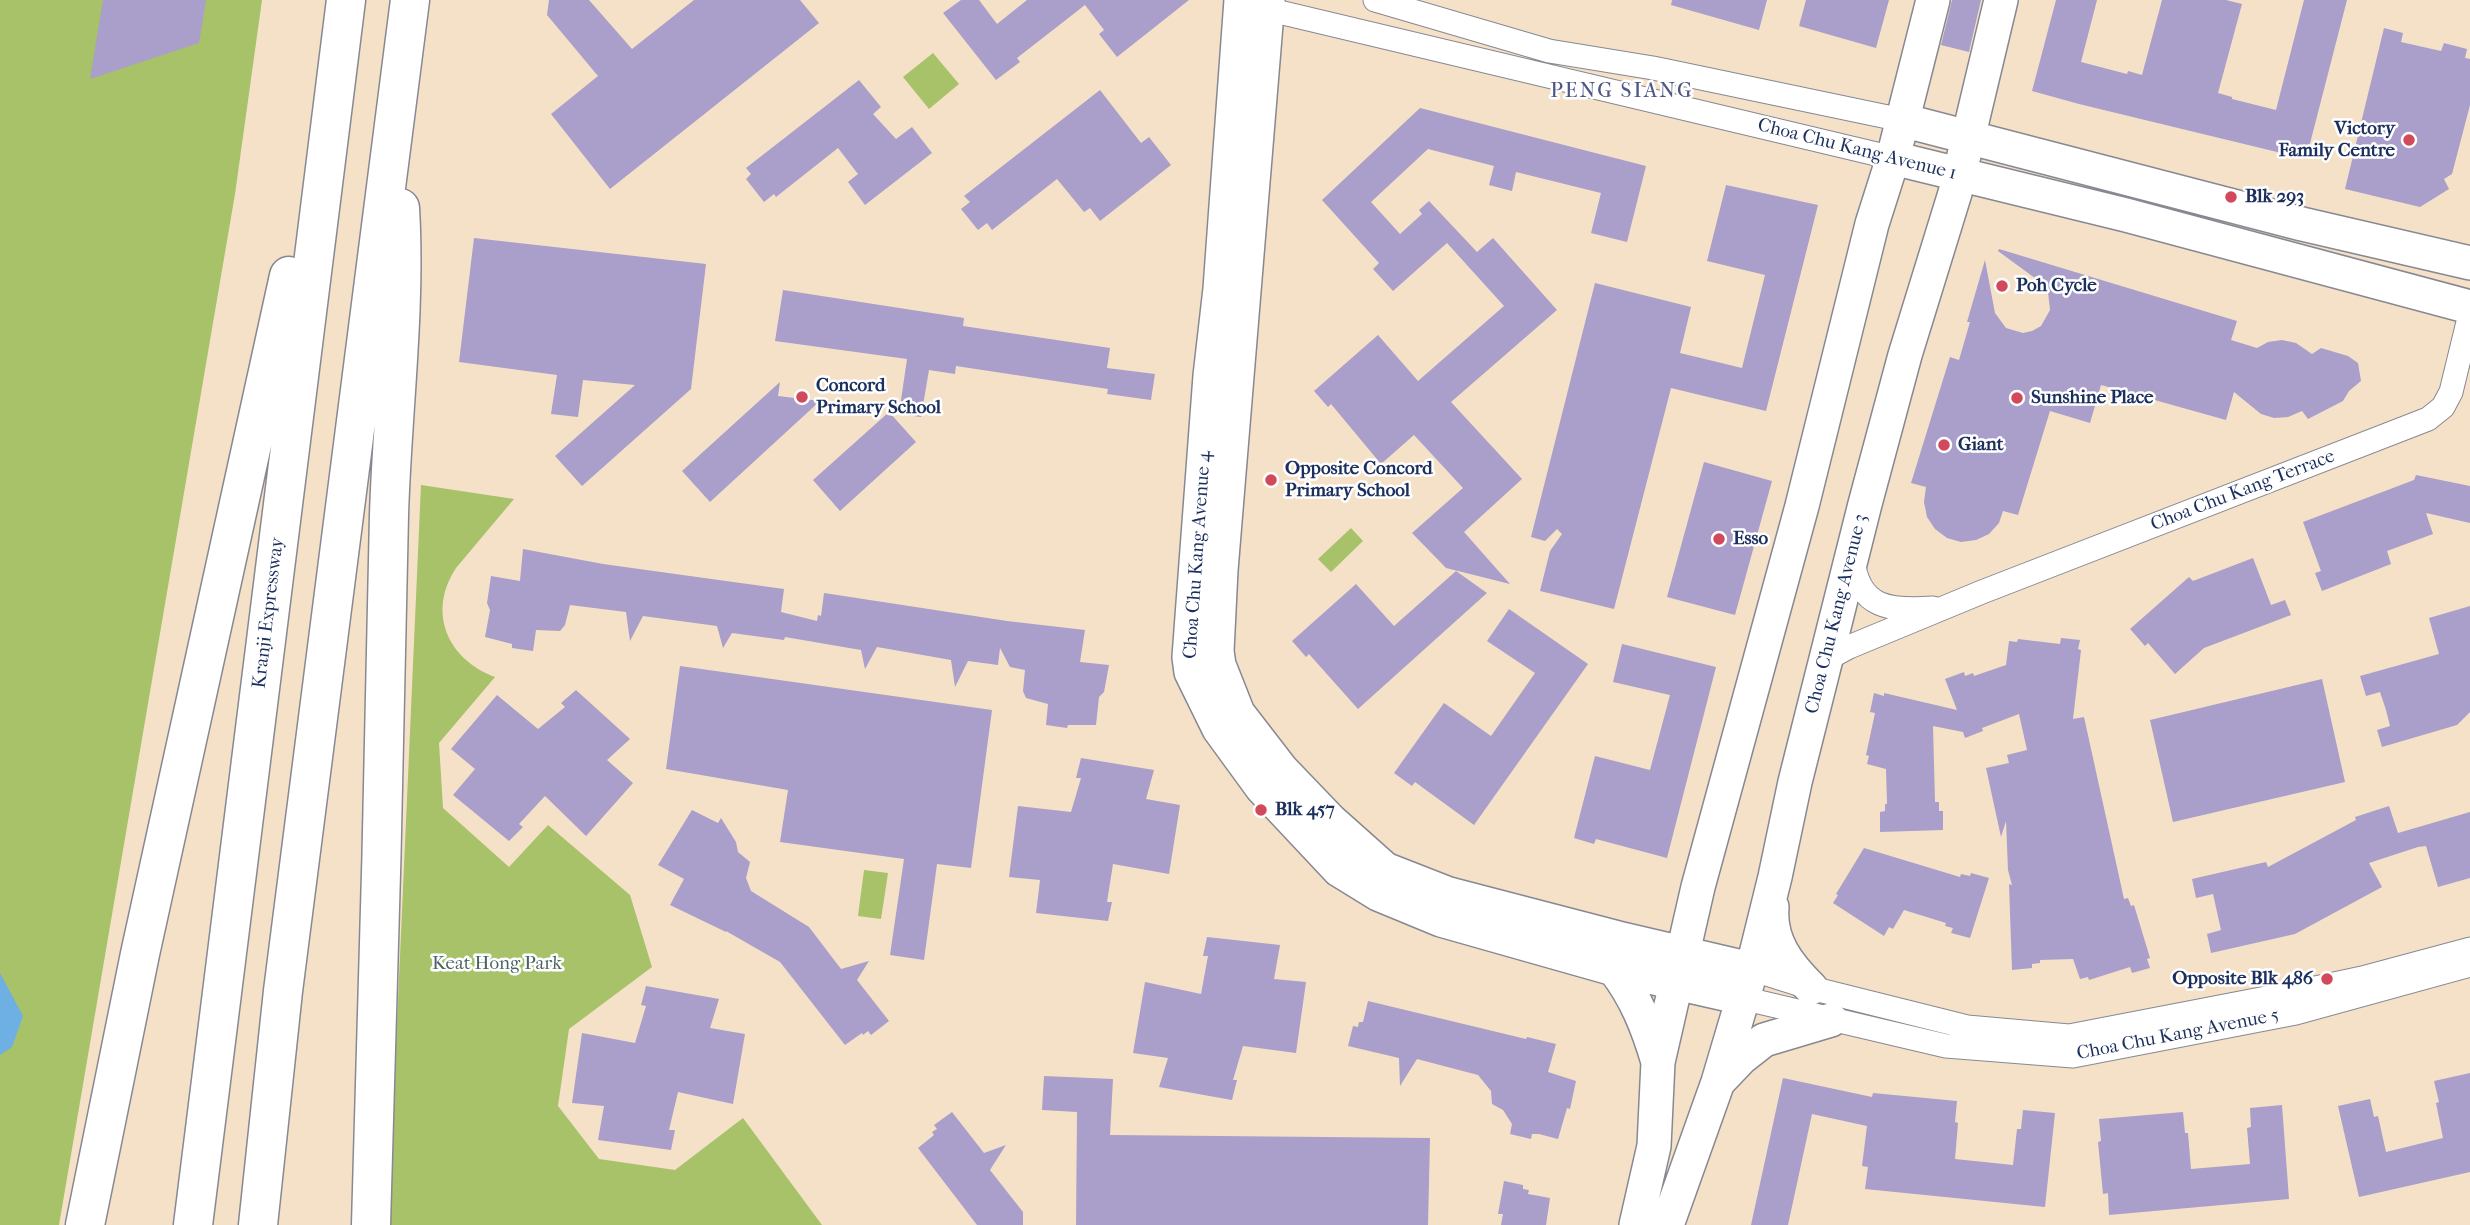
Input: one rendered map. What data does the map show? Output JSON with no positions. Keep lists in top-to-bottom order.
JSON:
{
  "streets": {
    "highway": ["Kranji Expressway"],
    "street": [
      "Choa Chu Kang Avenue 1",
      "Choa Chu Kang Terrace",
      "Choa Chu Kang Avenue 4",
      "Choa Chu Kang Avenue 3",
      "Choa Chu Kang Avenue 5"
    ]
  },
  "crossings": [
    ["Choa Chu Kang Avenue 1", "Choa Chu Kang Avenue 4"],
    ["Choa Chu Kang Avenue 1", "Choa Chu Kang Avenue 3"],
    ["Choa Chu Kang Terrace", "Choa Chu Kang Avenue 3"],
    ["Choa Chu Kang Avenue 4", "Choa Chu Kang Avenue 5"],
    ["Choa Chu Kang Avenue 3", "Choa Chu Kang Avenue 5"]
  ],
  "districts": ["PENG SIANG"],
  "parks": ["Keat Hong Park"],
  "places": [
    "Victory Family Centre",
    "Blk 293",
    "Poh Cycle",
    "Concord Primary School",
    "Sunshine Place",
    "Giant",
    "Opposite Concord Primary School",
    "Esso",
    "Blk 457",
    "Opposite Blk 486"
  ]
}
